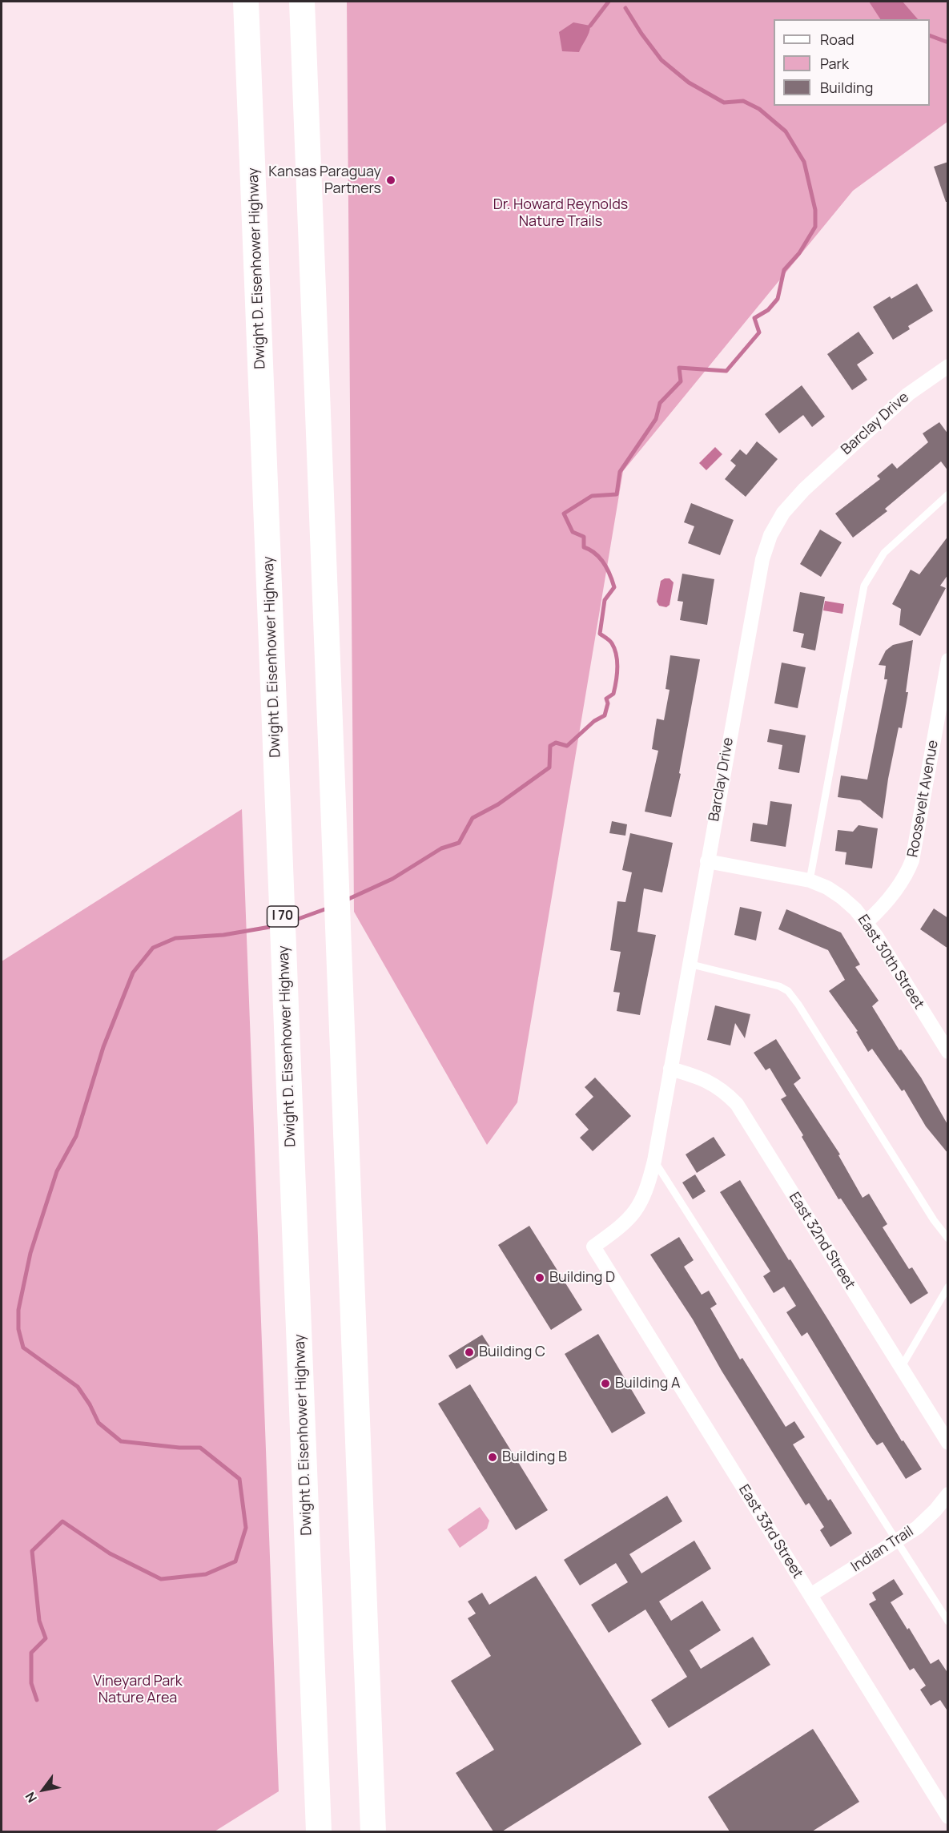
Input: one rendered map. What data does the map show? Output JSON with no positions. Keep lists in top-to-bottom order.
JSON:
{
  "streets": {
    "highway": ["Dwight D. Eisenhower Highway", "I 70"],
    "street": [
      "Barclay Drive",
      "Roosevelt Avenue",
      "East 30th Street",
      "East 32nd Street",
      "East 33rd Street",
      "Indian Trail"
    ]
  },
  "crossings": [
    ["Barclay Drive", "East 30th Street"],
    ["Barclay Drive", "East 32nd Street"],
    ["Barclay Drive", "East 33rd Street"],
    ["Roosevelt Avenue", "East 30th Street"],
    ["East 33rd Street", "Indian Trail"]
  ],
  "parks": ["Dr. Howard Reynolds Nature Trails", "Vineyard Park Nature Area"],
  "places": [
    "Kansas Paraguay Partners",
    "Building D",
    "Building C",
    "Building A",
    "Building B"
  ],
  "legend": ["Road", "Park", "Building"],
  "north": "bottom left"
}
